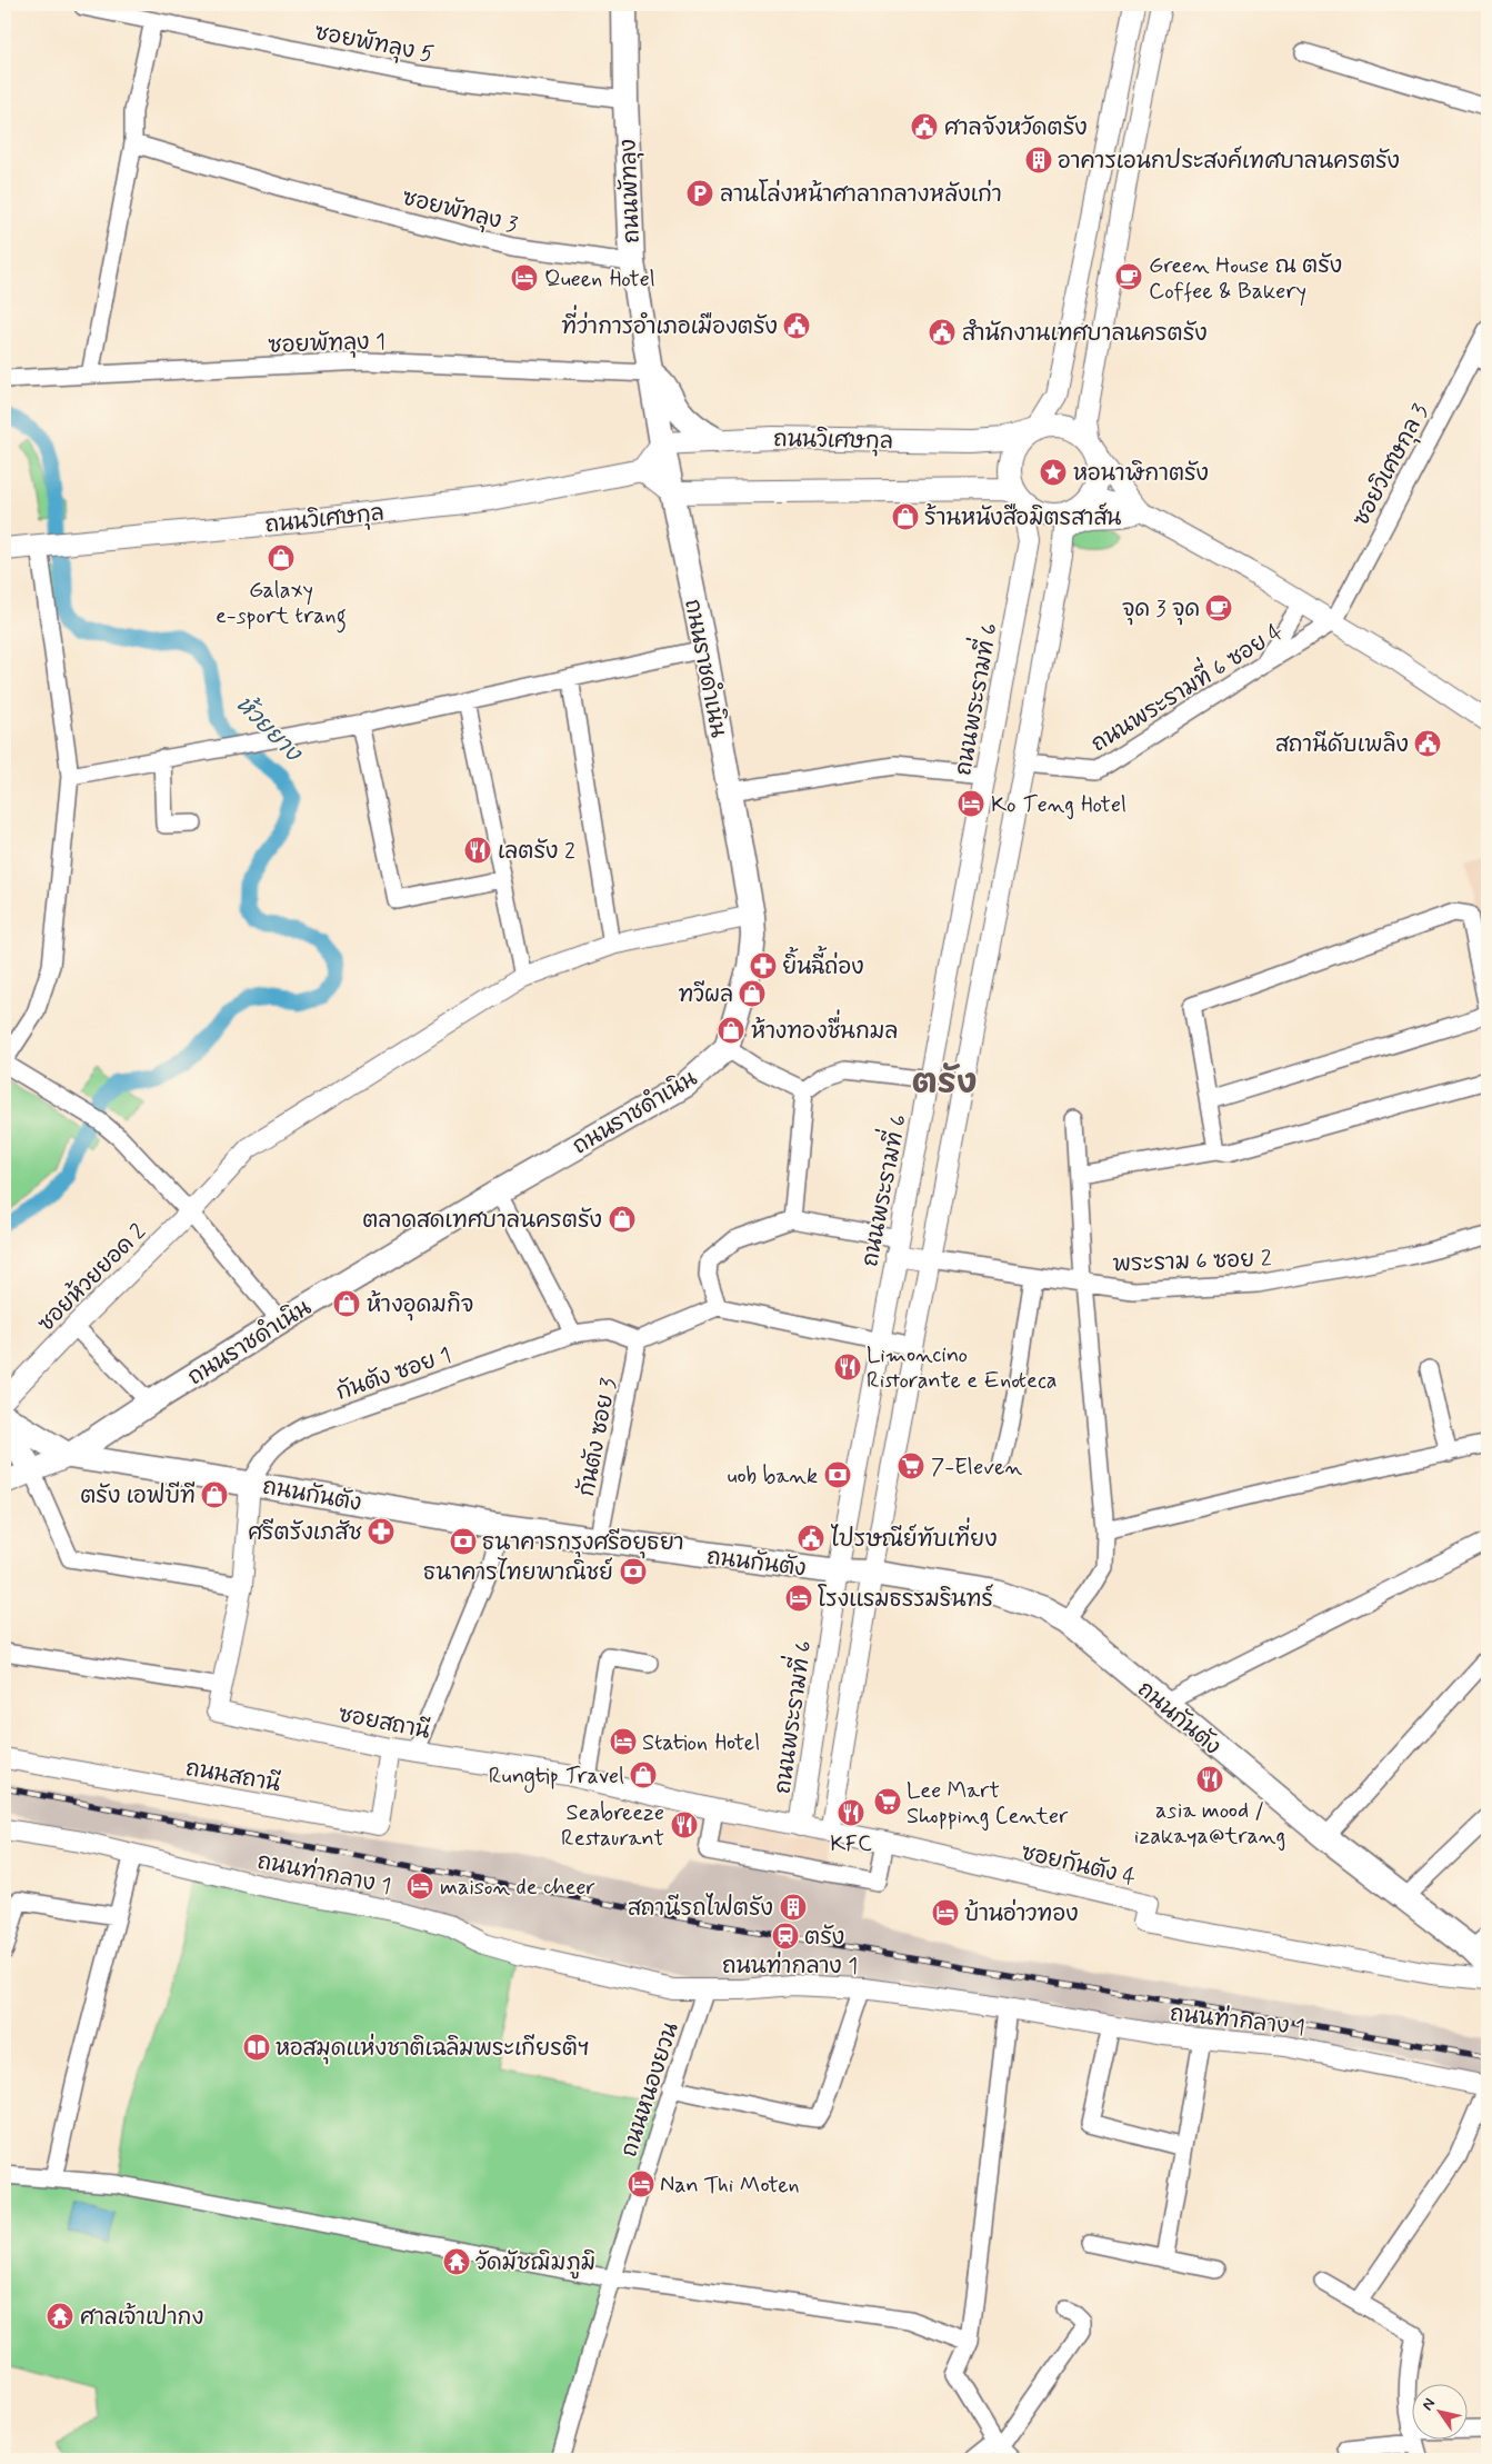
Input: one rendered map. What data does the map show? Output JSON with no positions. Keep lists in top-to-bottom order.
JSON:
{
  "streets": {
    "main road": [
      "ถนนพัทลุง",
      "ถนนวิเศษกุล",
      "ถนนราชดำเนิน",
      "ถนนกันตัง"
    ],
    "street": [
      "ซอยพัทลุง 5",
      "ซอยพัทลุง 3",
      "ซอยพัทลุง 1",
      "ซอยวิเศษกุล 3",
      "ถนนพระรามที่ 6 ซอย 4",
      "ถนนพระรามที่ 6",
      "พระราม 6 ซอย 2",
      "ซอยห้วยยอด 2",
      "กันตัง ซอย 1",
      "กันตัง ซอย 3",
      "ซอยสถานี",
      "ถนนสถานี",
      "ซอยกันตัง 4",
      "ถนนท่ากลาง 1",
      "ถนนหนองยวน"
    ]
  },
  "crossings": [
    ["ซอยพัทลุง 5", "ถนนพัทลุง"],
    ["ถนนพัทลุง", "ซอยพัทลุง 3"],
    ["ถนนพัทลุง", "ซอยพัทลุง 1"],
    ["ถนนพัทลุง", "ถนนวิเศษกุล"],
    ["ถนนพัทลุง", "ถนนราชดำเนิน"],
    ["ถนนวิเศษกุล", "ถนนราชดำเนิน"],
    ["ถนนวิเศษกุล", "ถนนพระรามที่ 6"],
    ["ซอยวิเศษกุล 3", "ถนนพระรามที่ 6 ซอย 4"],
    ["ถนนราชดำเนิน", "ซอยห้วยยอด 2"],
    ["ถนนราชดำเนิน", "ถนนกันตัง"],
    ["ถนนพระรามที่ 6", "ถนนกันตัง"],
    ["ถนนพระรามที่ 6", "ซอยกันตัง 4"],
    ["กันตัง ซอย 1", "กันตัง ซอย 3"],
    ["กันตัง ซอย 1", "ถนนกันตัง"],
    ["กันตัง ซอย 1", "ซอยสถานี"],
    ["กันตัง ซอย 3", "ถนนกันตัง"],
    ["ถนนกันตัง", "ซอยสถานี"],
    ["ซอยสถานี", "ถนนสถานี"],
    ["ซอยสถานี", "ซอยกันตัง 4"],
    ["ถนนท่ากลาง 1", "ถนนหนองยวน"]
  ],
  "districts": ["ตรัง"],
  "water": ["ห้วยยาง"],
  "places": {
    "public building": [
      "ศาลจังหวัดตรัง",
      "ที่ว่าการอำเภอเมืองตรัง",
      "สำนักงานเทศบาลนครตรัง",
      "สถานีดับเพลิง",
      "ไปรษณีย์ทับเที่ยง"
    ],
    "building": ["อาคารเอนกประสงค์เทศบาลนครตรัง", "สถานีรถไฟตรัง"],
    "parking": ["ลานโล่งหน้าศาลากลางหลังเก่า"],
    "cafe": ["Green House ณ ตรัง Coffee & Bakery", "จุด 3 จุด"],
    "hotel": [
      "Queen Hotel",
      "Ko Teng Hotel",
      "โรงแรมธรรมรินทร์",
      "Station Hotel",
      "maison de cheer",
      "บ้านอ่าวทอง",
      "Nan Thi Moten"
    ],
    "place": ["หอนาฬิกาตรัง"],
    "shop": [
      "ร้านหนังสือมิตรสาส์น",
      "Galaxy e-sport trang",
      "ทวีผล",
      "ห้างทองชื่นกมล",
      "ตลาดสดเทศบาลนครตรัง",
      "ห้างอุดมกิจ",
      "ตรัง เอฟบีที",
      "Rungtip Travel"
    ],
    "restaurant": [
      "เลตรัง 2",
      "Limoncino Ristorante e Enoteca",
      "asia mood / izakaya@trang",
      "KFC",
      "Seabreeze Restaurant"
    ],
    "pharmacy": ["ยิ้นฉี้ถ่อง", "ศรีตรังเภสัช"],
    "supermarket": ["7-Eleven", "Lee Mart Shopping Center"],
    "bank": ["uob bank", "ธนาคารกรุงศรีอยุธยา", "ธนาคารไทยพาณิชย์"],
    "station": ["ตรัง"],
    "library": ["หอสมุดแห่งชาติเฉลิมพระเกียรติฯ"],
    "temple": ["วัดมัชฌิมภูมิ", "ศาลเจ้าเปากง"]
  },
  "north": "top left"
}
